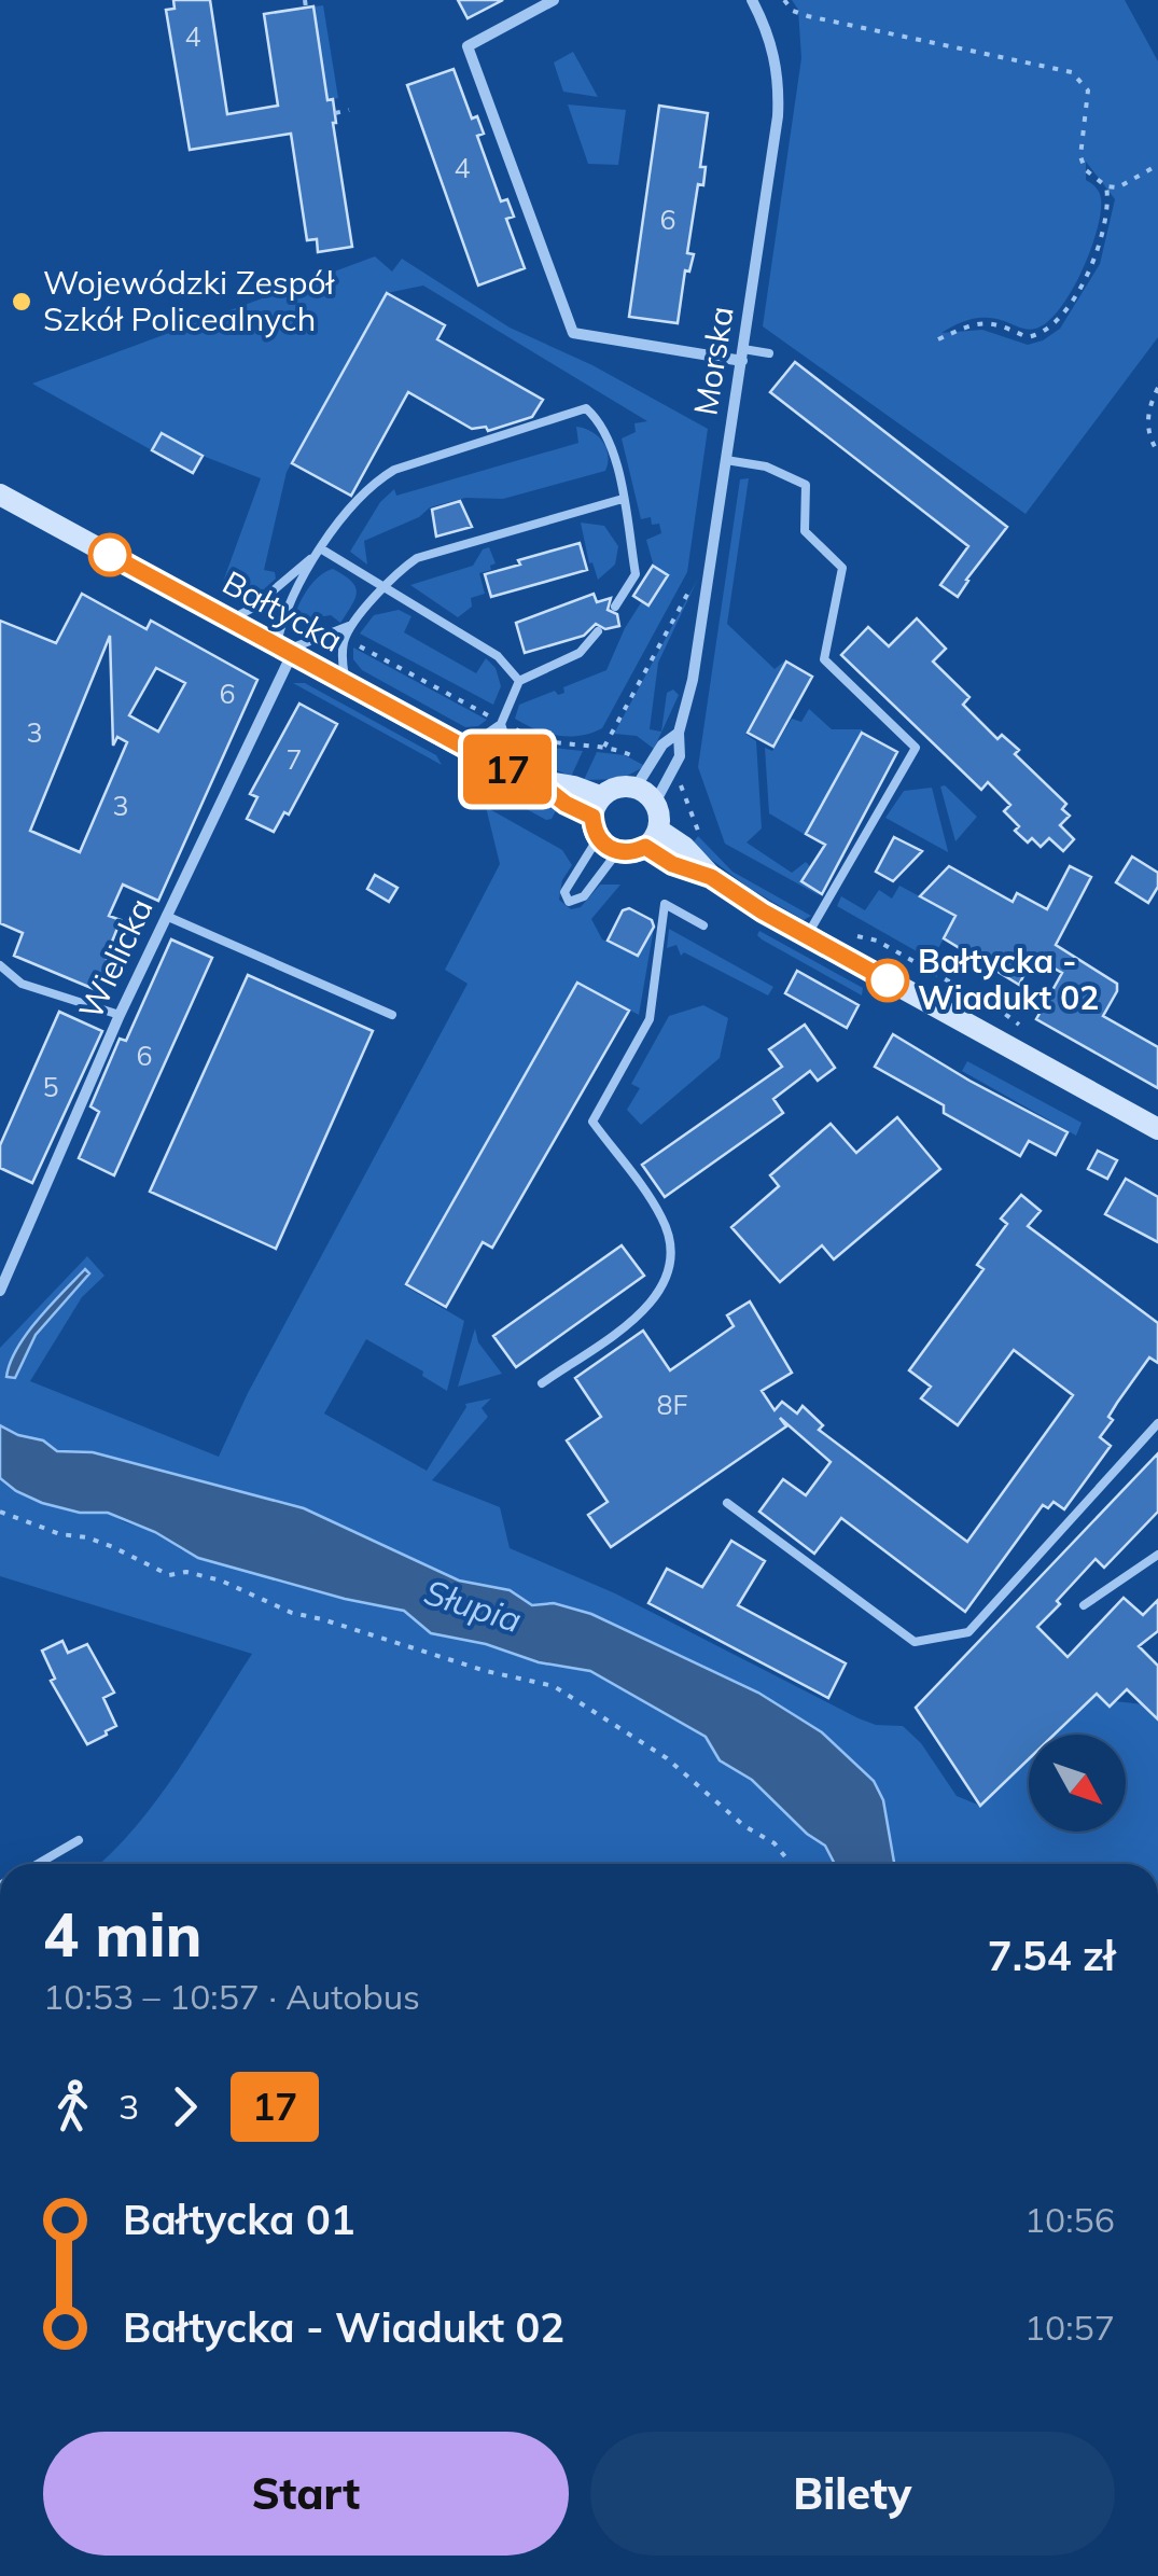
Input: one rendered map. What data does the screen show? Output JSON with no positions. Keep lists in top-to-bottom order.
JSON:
{
  "streets": {
    "main road": ["Bałtycka"],
    "street": ["Morska", "Wielicka"]
  },
  "crossings": [
    ["Bałtycka", "Wielicka"]
  ],
  "water": ["Słupia"],
  "places": ["Wojewódzki Zespół Szkół Policealnych", "Bałtycka - Wiadukt 02"],
  "lines": ["bus line 17"],
  "house_numbers": [
    "4",
    "4",
    "6",
    "6",
    "3",
    "7",
    "3",
    "6",
    "5",
    "8F"
  ],
  "north": "bottom right",
  "page": {
    "on_map": "17",
    "heading": ["4 min", "10:53 – 10:57 · Autobus", "7.54 zł"],
    "legs": ["3", "17"],
    "list": [
      {
        "name": "Bałtycka 01",
        "value": "10:56"
      },
      {
        "name": "Bałtycka - Wiadukt 02",
        "value": "10:57"
      }
    ],
    "buttons": ["Start", "Bilety"]
  }
}
